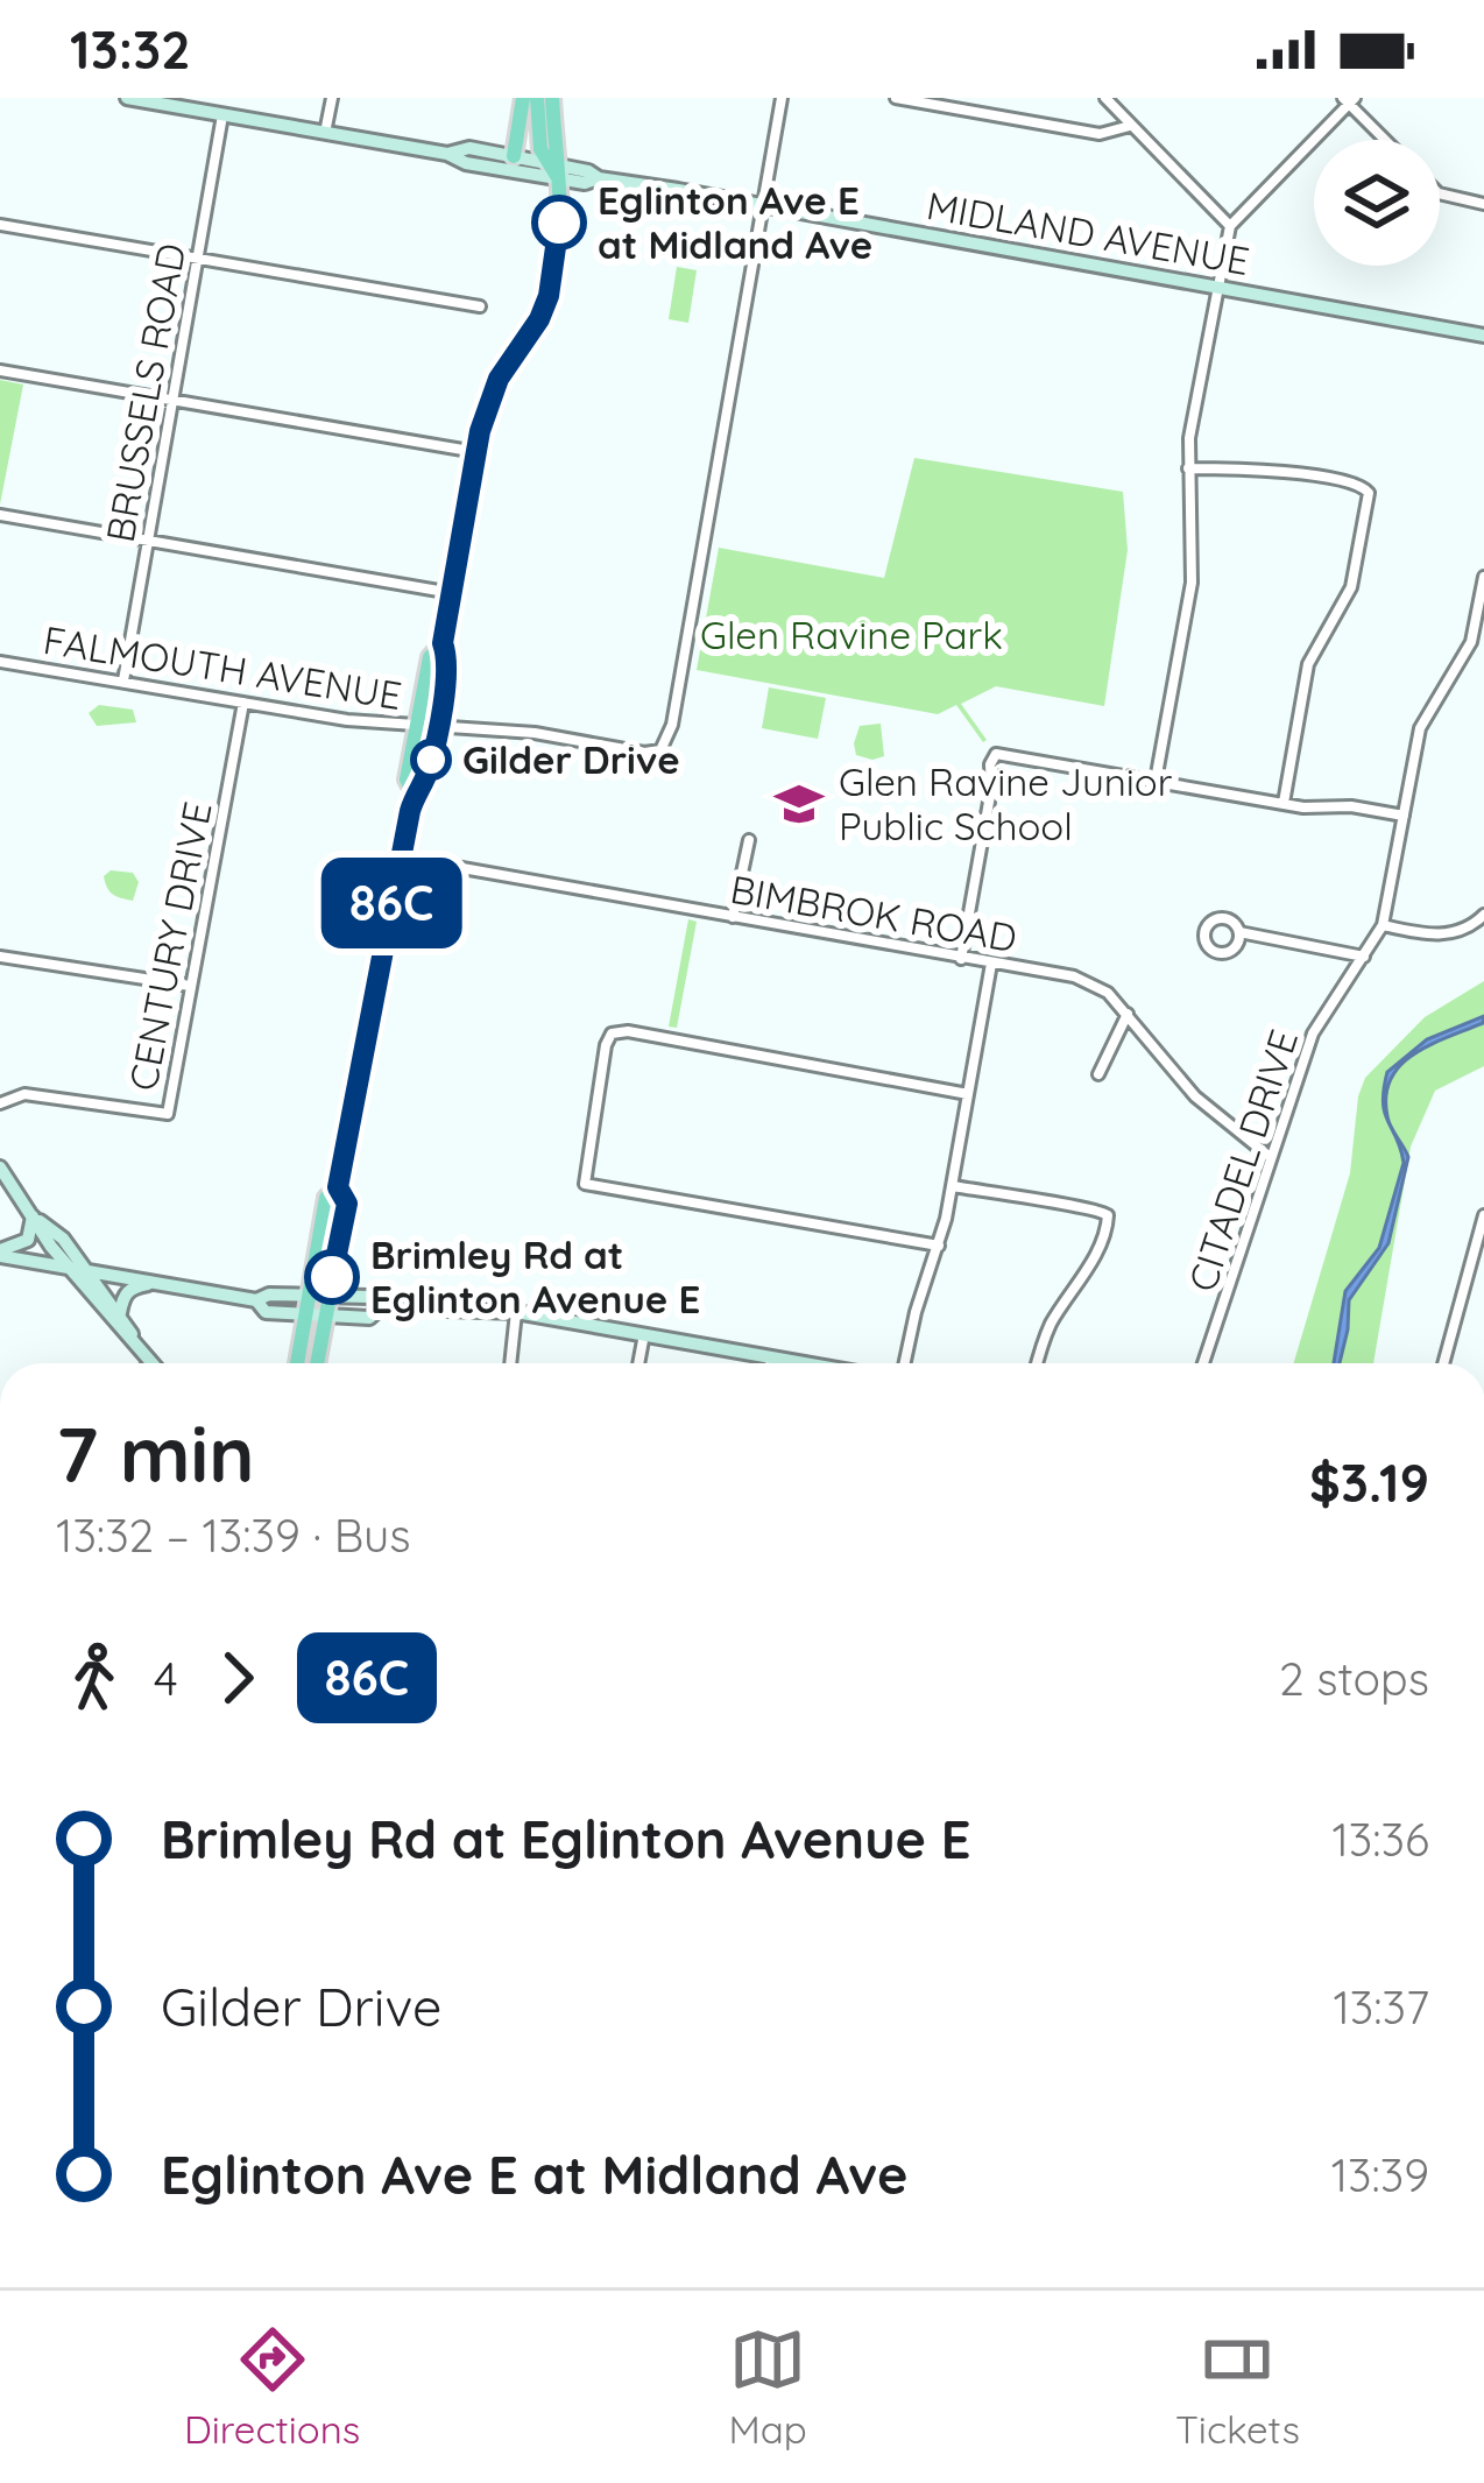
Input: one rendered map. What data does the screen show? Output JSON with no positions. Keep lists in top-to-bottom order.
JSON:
{
  "streets": {
    "main road": ["MIDLAND AVENUE"],
    "street": [
      "BRUSSELS ROAD",
      "FALMOUTH AVENUE",
      "BIMBROK ROAD",
      "CENTURY DRIVE",
      "CITADEL DRIVE"
    ]
  },
  "crossings": [
    ["MIDLAND AVENUE", "BRUSSELS ROAD"],
    ["BRUSSELS ROAD", "FALMOUTH AVENUE"],
    ["FALMOUTH AVENUE", "CENTURY DRIVE"],
    ["BIMBROK ROAD", "CITADEL DRIVE"]
  ],
  "parks": ["Glen Ravine Park"],
  "places": {
    "other": ["Eglinton Ave E at Midland Ave", "Gilder Drive", "Brimley Rd at Eglinton Avenue E"],
    "school or university": ["Glen Ravine Junior Public School"]
  },
  "lines": ["bus line 86C"],
  "page": {
    "status": "13:32",
    "on_map": "86C",
    "heading": ["7 min", "13:32 – 13:39 · Bus", "$3.19"],
    "legs": ["4", "86C", "2 stops"],
    "list": [
      {
        "name": "Brimley Rd at Eglinton Avenue E",
        "value": "13:36"
      },
      {
        "name": "Gilder Drive",
        "value": "13:37"
      },
      {
        "name": "Eglinton Ave E at Midland Ave",
        "value": "13:39"
      }
    ],
    "tabs": ["Directions", "Map", "Tickets"]
  }
}
